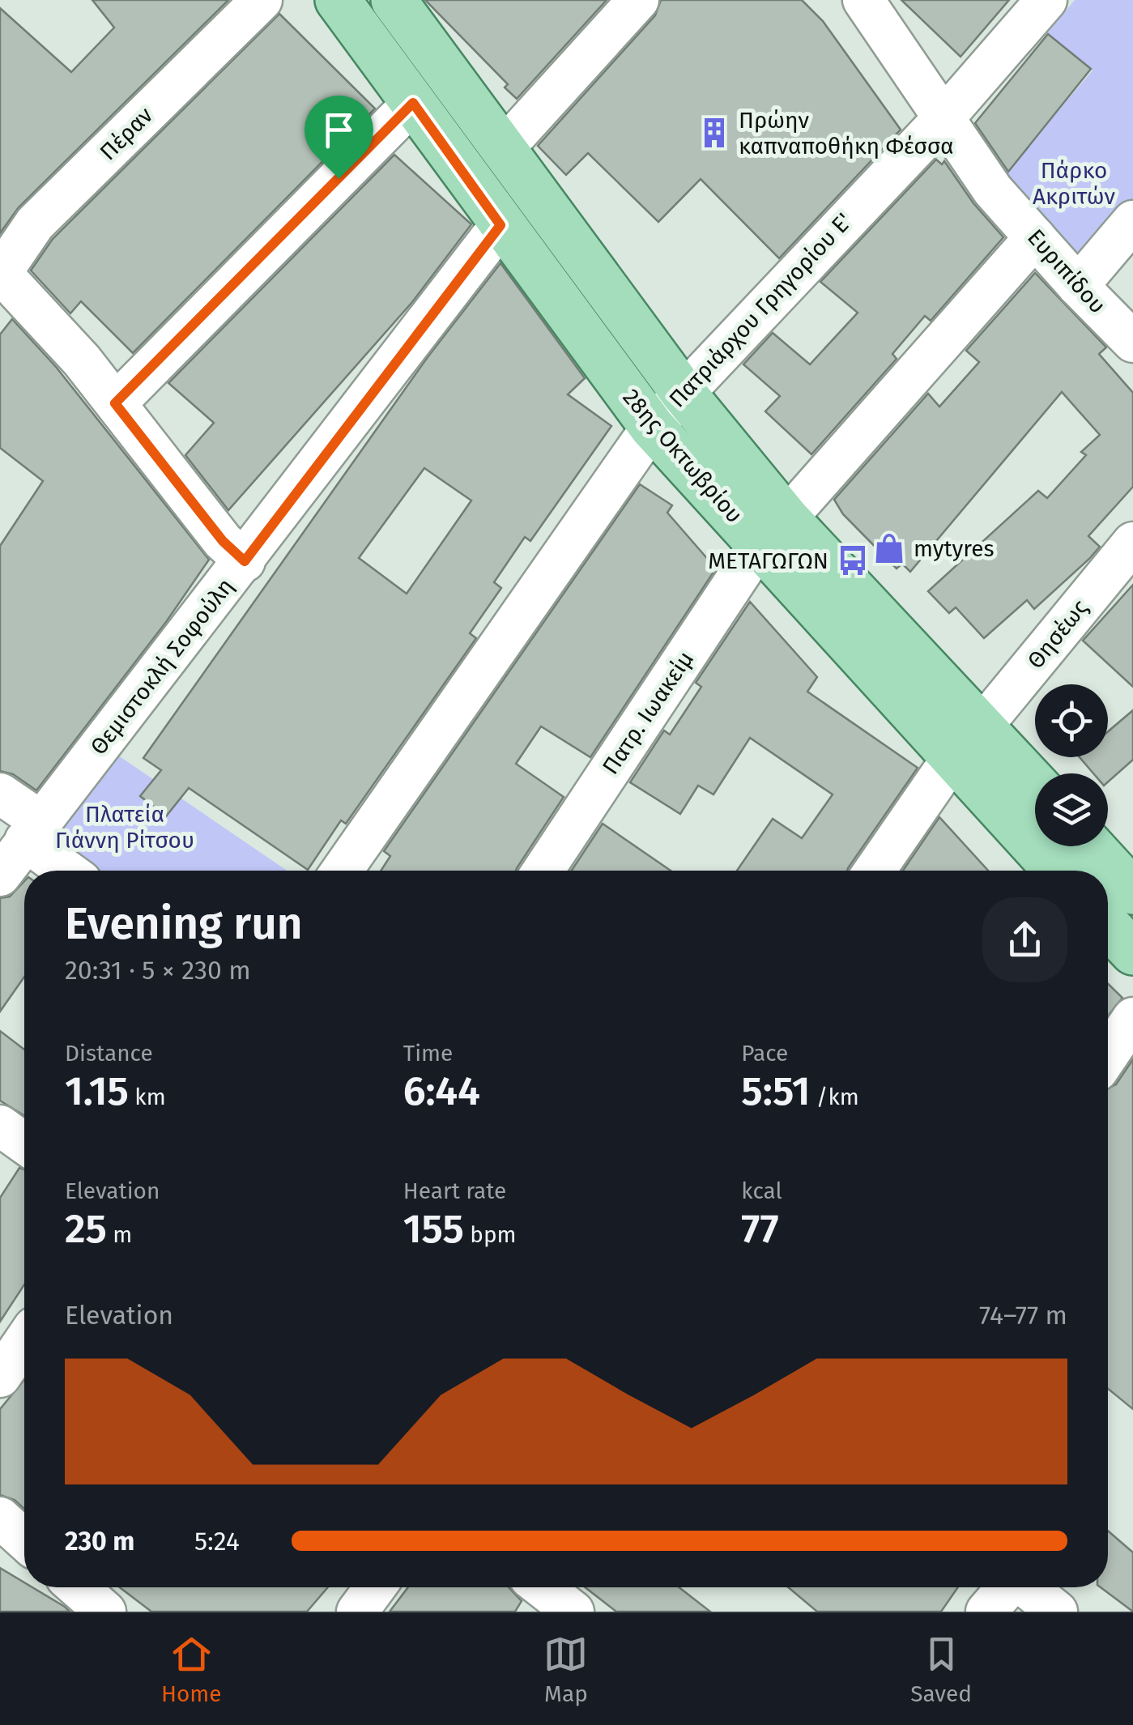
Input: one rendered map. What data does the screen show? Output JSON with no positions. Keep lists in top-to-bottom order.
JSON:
{
  "streets": {
    "main road": ["28ης Οκτωβρίου"],
    "street": [
      "Πέραν",
      "Ευριπίδου",
      "Πατριάρχου Γρηγορίου Ε'",
      "Θησέως",
      "Θεμιστοκλή Σοφούλη",
      "Πατρ. Ιωακείμ"
    ]
  },
  "crossings": [
    ["Ευριπίδου", "Πατριάρχου Γρηγορίου Ε'"],
    ["Ευριπίδου", "Πατρ. Ιωακείμ"],
    ["Πατριάρχου Γρηγορίου Ε'", "28ης Οκτωβρίου"],
    ["28ης Οκτωβρίου", "Θησέως"],
    ["28ης Οκτωβρίου", "Θεμιστοκλή Σοφούλη"],
    ["28ης Οκτωβρίου", "Πατρ. Ιωακείμ"]
  ],
  "parks": ["Πάρκο Ακριτών", "Πλατεία Γιάννη Ρίτσου"],
  "places": {
    "building": ["Πρώην καπναποθήκη Φέσσα"],
    "shop": ["mytyres"],
    "bus stop": ["ΜΕΤΑΓΩΓΩΝ"]
  },
  "page": {
    "heading": ["Evening run", "20:31 · 5 × 230 m"],
    "stats": [
      ["Distance", "1.15 km"],
      ["Time", "6:44"],
      ["Pace", "5:51 /km"],
      ["Elevation", "25 m"],
      ["Heart rate", "155 bpm"],
      ["kcal", "77"]
    ],
    "chart": ["Elevation", "74–77 m"],
    "list": [
      {
        "name": "230 m",
        "note": "5:24"
      }
    ],
    "tabs": ["Home", "Map", "Saved"]
  }
}
